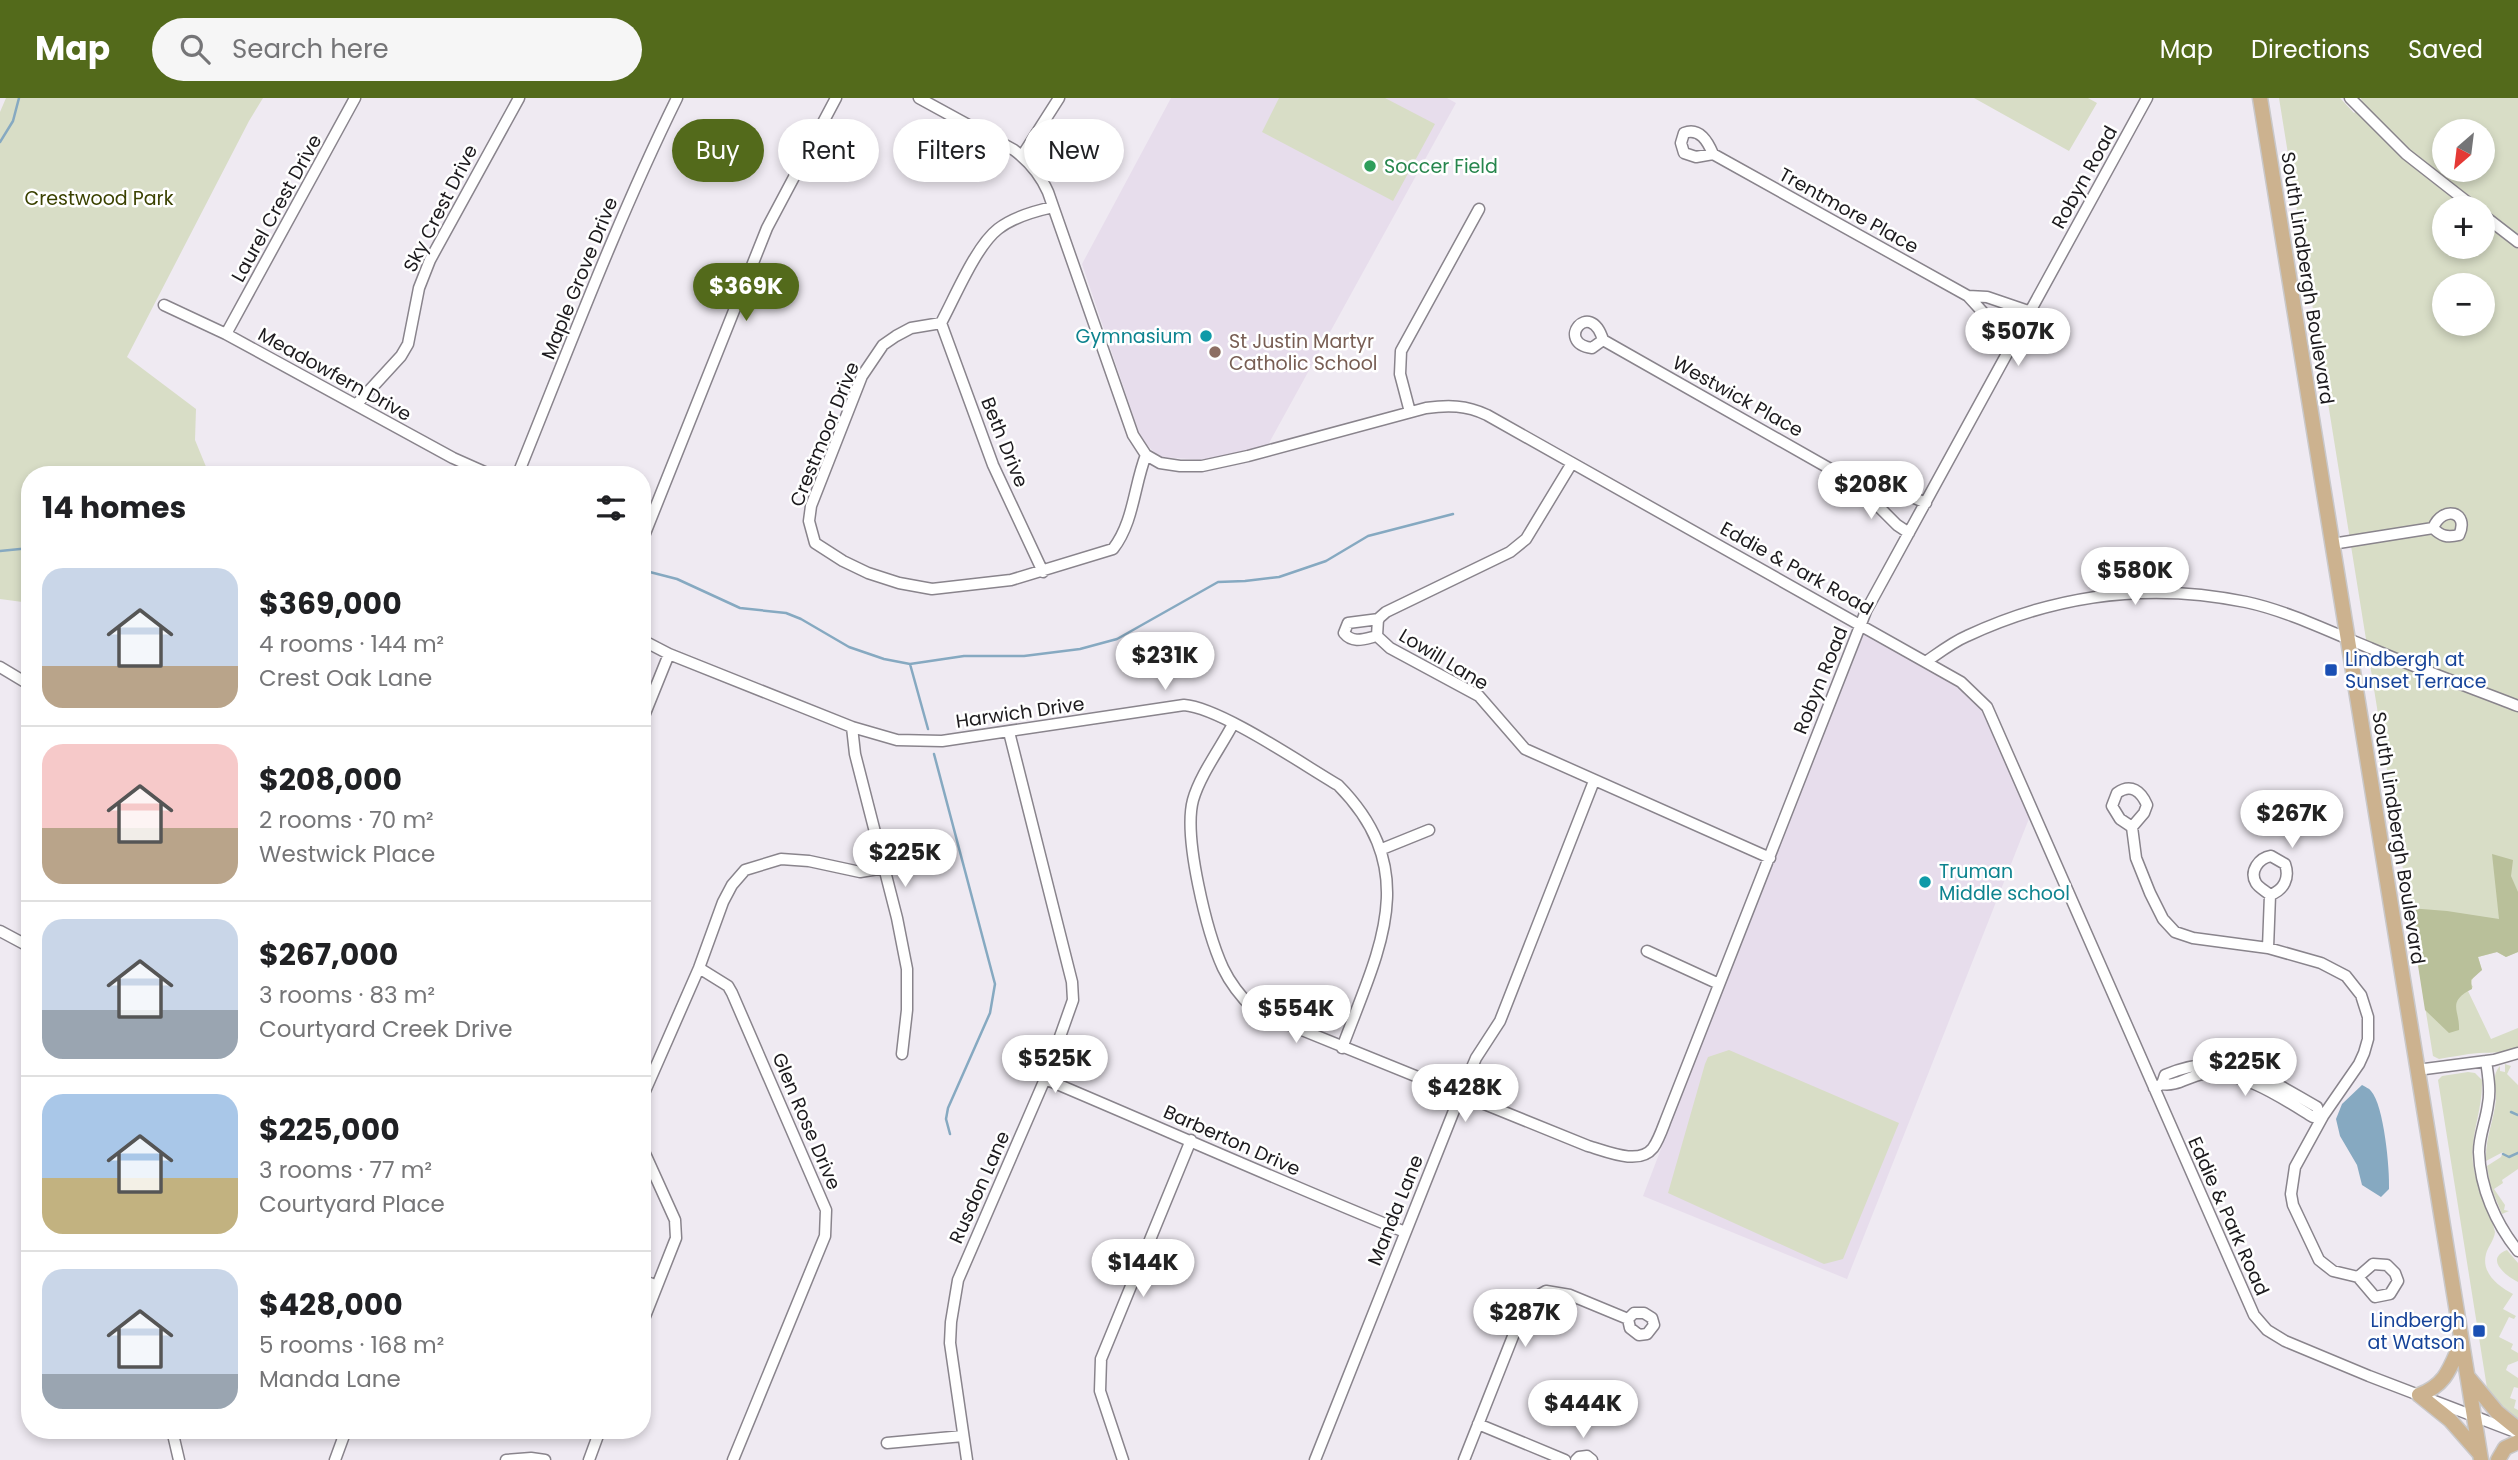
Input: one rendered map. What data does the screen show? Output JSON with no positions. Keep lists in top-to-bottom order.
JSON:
{
  "streets": {
    "main road": ["South Lindbergh Boulevard"],
    "street": [
      "Robyn Road",
      "Laurel Crest Drive",
      "Sky Crest Drive",
      "Trentmore Place",
      "Maple Grove Drive",
      "Meadowfern Drive",
      "Westwick Place",
      "Crestmoor Drive",
      "Beth Drive",
      "Eddie & Park Road",
      "Lowill Lane",
      "Harwich Drive",
      "Glen Rose Drive",
      "Barberton Drive",
      "Rusdon Lane",
      "Manda Lane"
    ]
  },
  "crossings": [
    ["Robyn Road", "Trentmore Place"],
    ["Robyn Road", "Westwick Place"],
    ["Robyn Road", "Eddie & Park Road"],
    ["Robyn Road", "Lowill Lane"],
    ["Robyn Road", "Manda Lane"],
    ["Laurel Crest Drive", "Meadowfern Drive"],
    ["Sky Crest Drive", "Meadowfern Drive"],
    ["South Lindbergh Boulevard", "Eddie & Park Road"],
    ["Crestmoor Drive", "Beth Drive"],
    ["Eddie & Park Road", "Lowill Lane"],
    ["Lowill Lane", "Manda Lane"],
    ["Harwich Drive", "Rusdon Lane"],
    ["Barberton Drive", "Rusdon Lane"],
    ["Barberton Drive", "Manda Lane"]
  ],
  "parks": ["Crestwood Park"],
  "places": {
    "other": [
      "Soccer Field",
      "Gymnasium",
      "St Justin Martyr Catholic School",
      "Truman Middle school"
    ],
    "transit": ["Lindbergh at Sunset Terrace", "Lindbergh at Watson"]
  },
  "north": "bottom left",
  "page": {
    "header": "Map",
    "search": "Search here",
    "nav": ["Map", "Directions", "Saved"],
    "map_buttons": ["+", "−"],
    "chip": [
      "Buy",
      "Rent",
      "Filters",
      "New"
    ],
    "price": [
      "$369K",
      "$507K",
      "$208K",
      "$580K",
      "$231K",
      "$267K",
      "$225K",
      "$554K",
      "$525K",
      "$225K",
      "$428K",
      "$144K",
      "$287K",
      "$444K"
    ],
    "heading": "14 homes",
    "list": [
      {
        "name": "$369,000",
        "note": "4 rooms · 144 m² · Crest Oak Lane"
      },
      {
        "name": "$208,000",
        "note": "2 rooms · 70 m² · Westwick Place"
      },
      {
        "name": "$267,000",
        "note": "3 rooms · 83 m² · Courtyard Creek Drive"
      },
      {
        "name": "$225,000",
        "note": "3 rooms · 77 m² · Courtyard Place"
      },
      {
        "name": "$428,000",
        "note": "5 rooms · 168 m² · Manda Lane"
      }
    ]
  }
}
